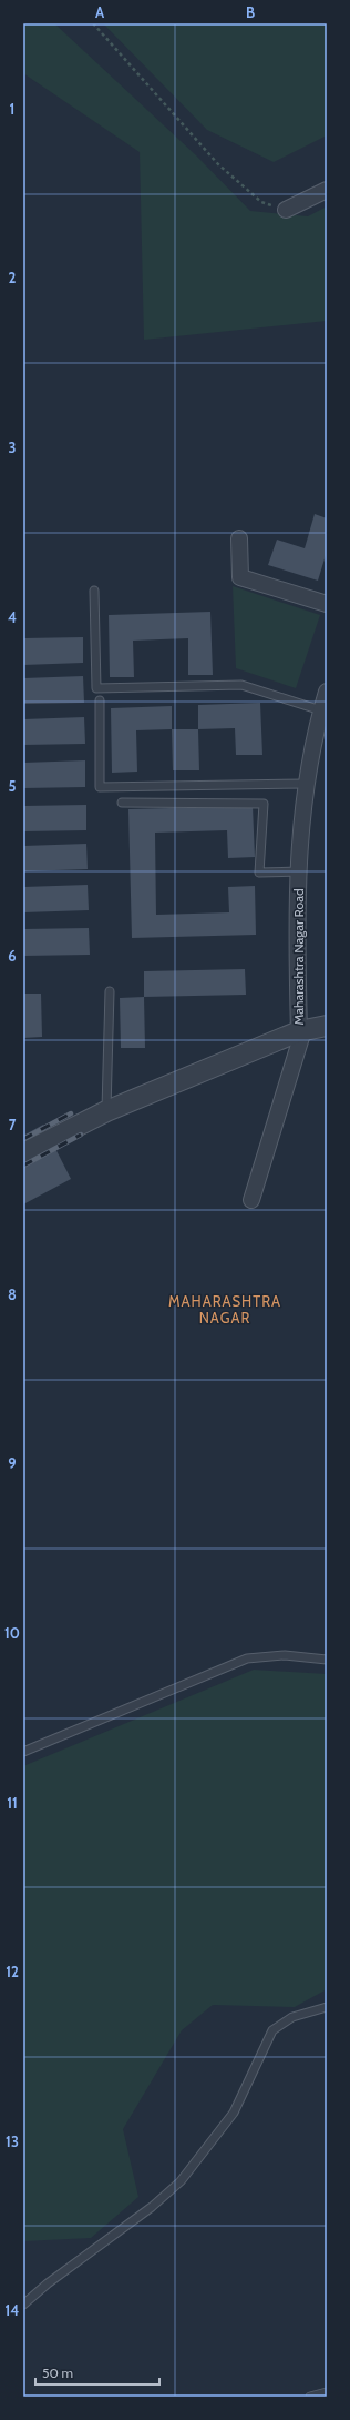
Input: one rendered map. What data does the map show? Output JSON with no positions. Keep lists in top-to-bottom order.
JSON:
{
  "streets": {
    "street": ["Maharashtra Nagar Road"]
  },
  "districts": ["MAHARASHTRA NAGAR"],
  "scale_bar": "50 m",
  "grid": {
    "columns": ["A", "B"],
    "rows": [
      "1",
      "2",
      "3",
      "4",
      "5",
      "6",
      "7",
      "8",
      "9",
      "10",
      "11",
      "12",
      "13",
      "14"
    ]
  }
}
